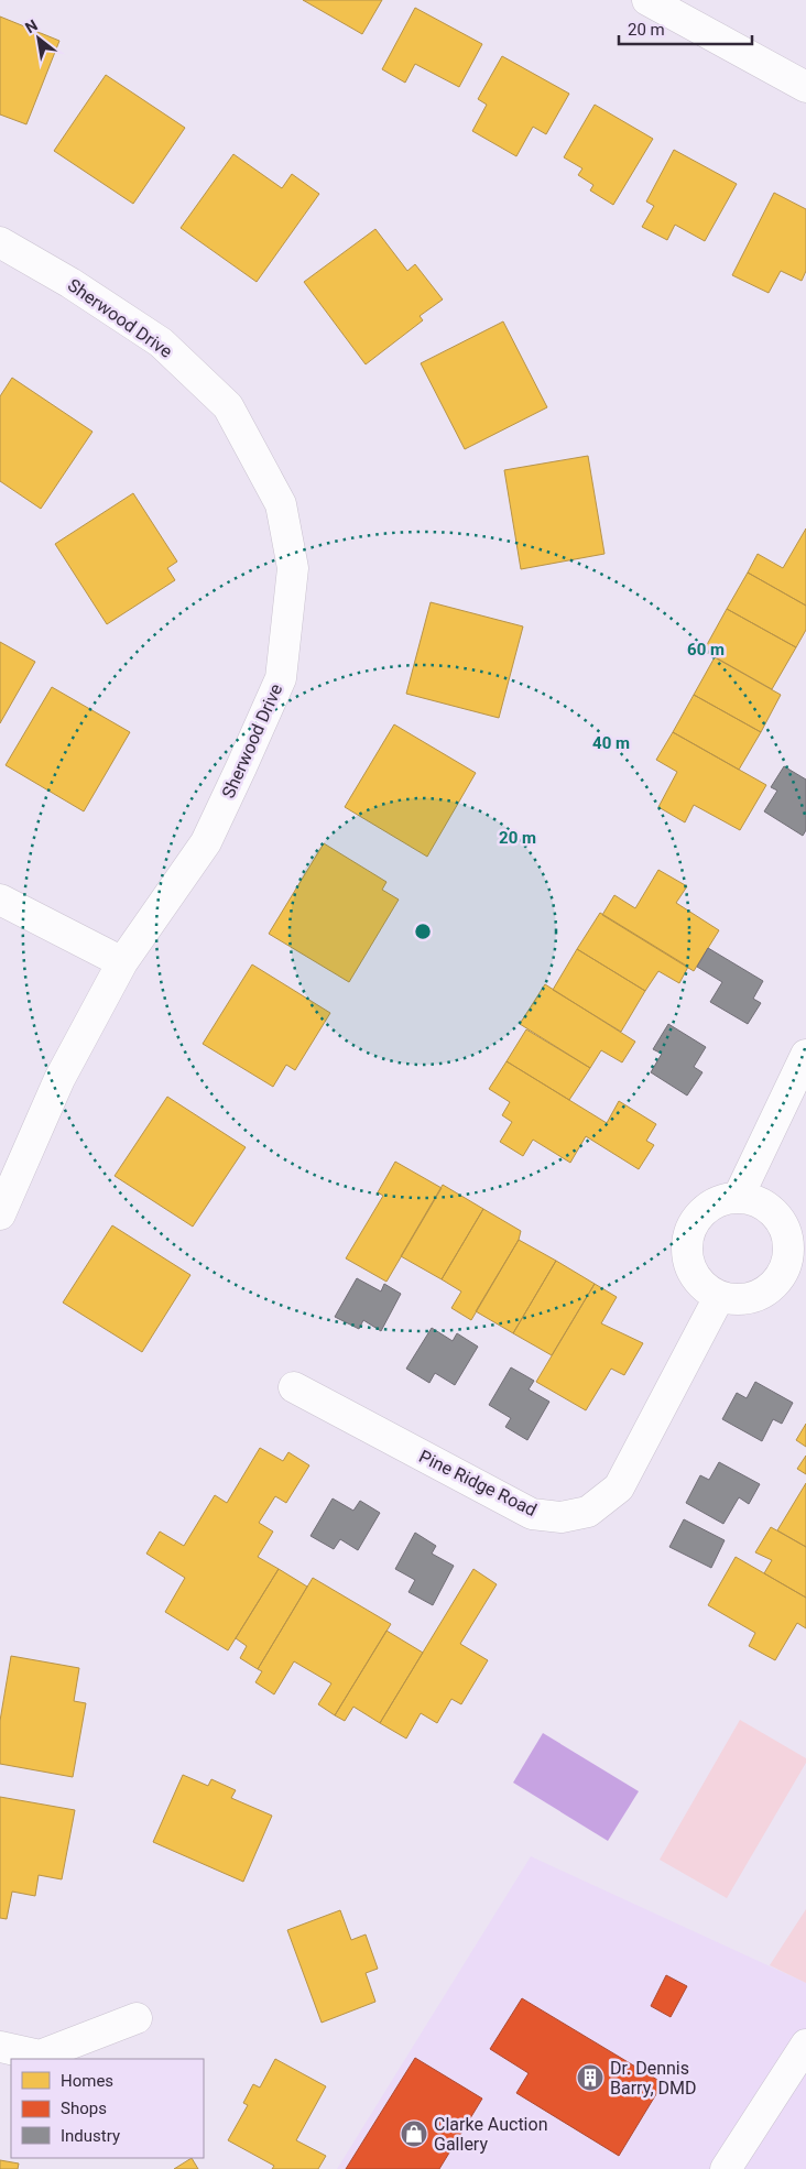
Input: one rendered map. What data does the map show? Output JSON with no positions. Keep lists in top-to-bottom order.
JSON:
{
  "streets": {
    "street": ["Sherwood Drive", "Pine Ridge Road"]
  },
  "places": {
    "building": ["Dr. Dennis Barry, DMD"],
    "shop": ["Clarke Auction Gallery"]
  },
  "legend": ["Homes", "Shops", "Industry"],
  "scale_bar": "20 m",
  "north": "top left",
  "rings": ["60 m", "40 m", "20 m"]
}
